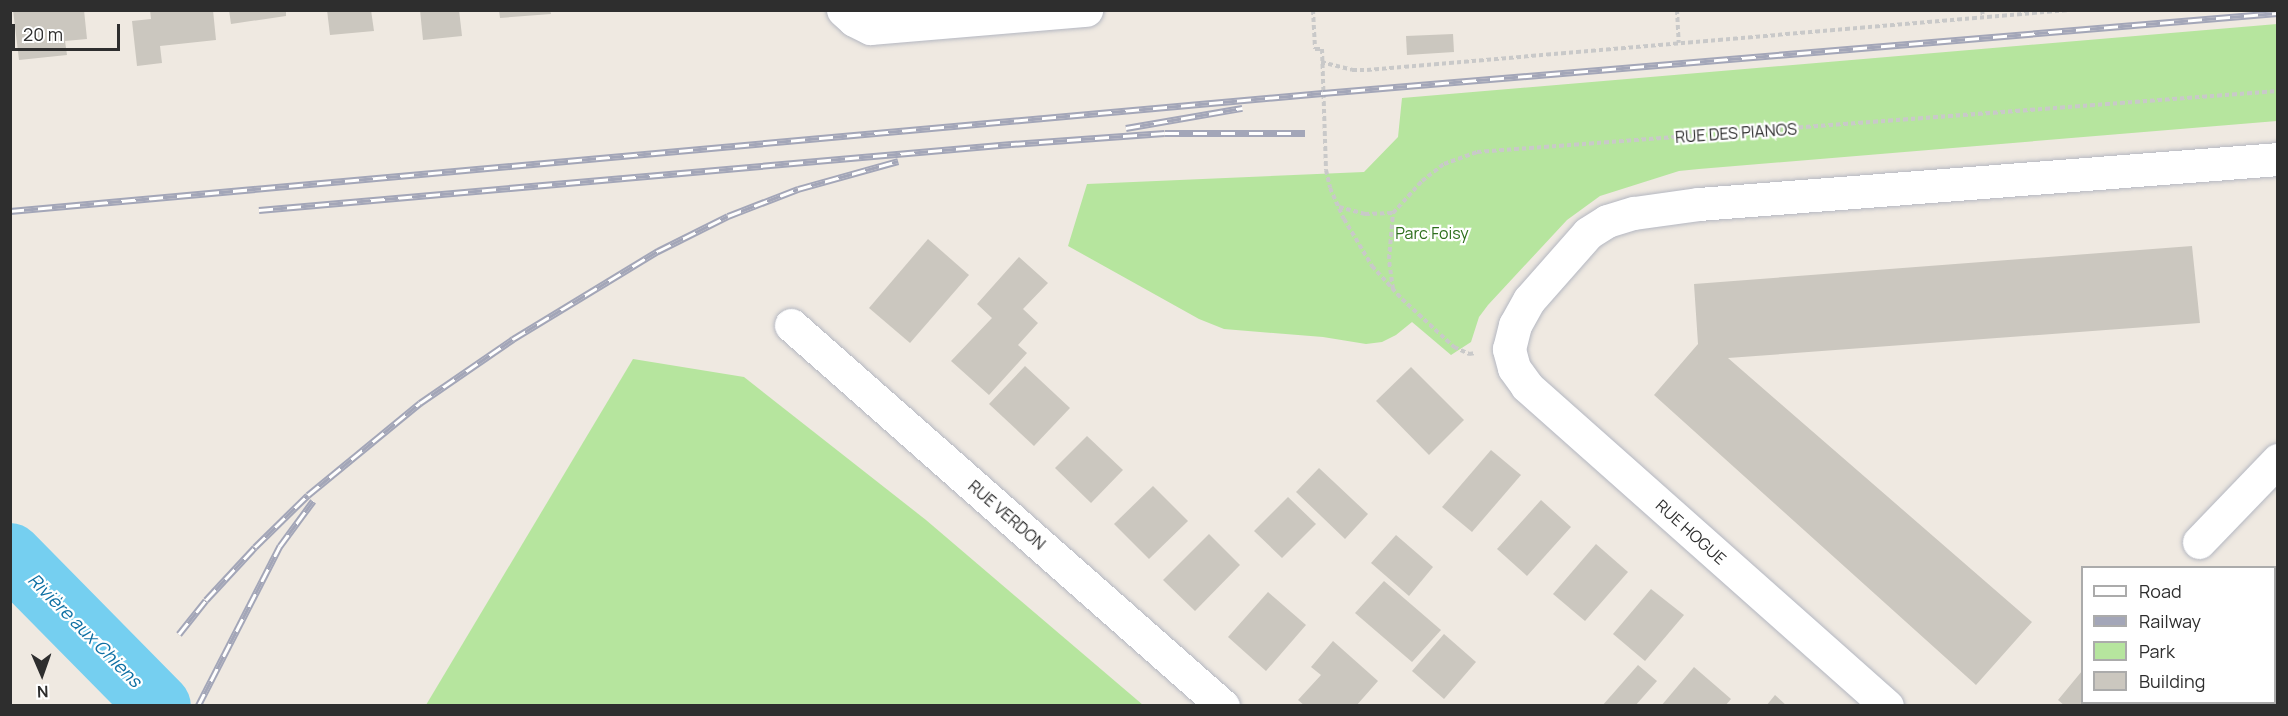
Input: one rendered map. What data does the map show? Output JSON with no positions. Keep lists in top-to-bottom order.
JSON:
{
  "streets": {
    "street": ["RUE VERDON", "RUE HOGUE"],
    "path": ["RUE DES PIANOS"]
  },
  "water": ["Rivière aux Chiens"],
  "parks": ["Parc Foisy"],
  "legend": [
    "Road",
    "Railway",
    "Park",
    "Building"
  ],
  "scale_bar": "20 m",
  "north": "bottom"
}
